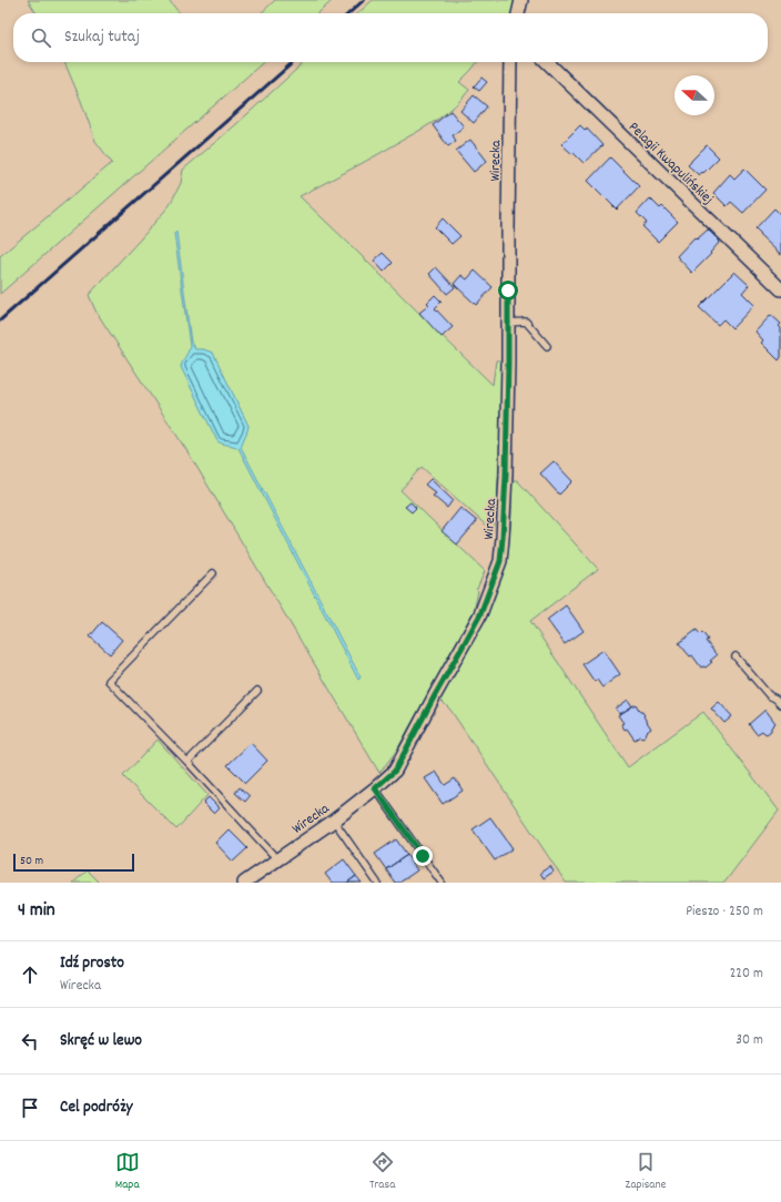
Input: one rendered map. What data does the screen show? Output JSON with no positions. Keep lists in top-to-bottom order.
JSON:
{
  "streets": {
    "street": ["Wirecka", "Pelagii Kwapulińskiej"]
  },
  "scale_bar": "50 m",
  "north": "left",
  "page": {
    "search": "Szukaj tutaj",
    "scale": "50 m",
    "heading": ["4 min", "Pieszo · 250 m"],
    "list": [
      ["Idź prosto", "Wirecka", "220 m"],
      ["Skręć w lewo", "30 m"],
      "Cel podróży"
    ],
    "nav": ["Mapa", "Trasa", "Zapisane"]
  }
}
